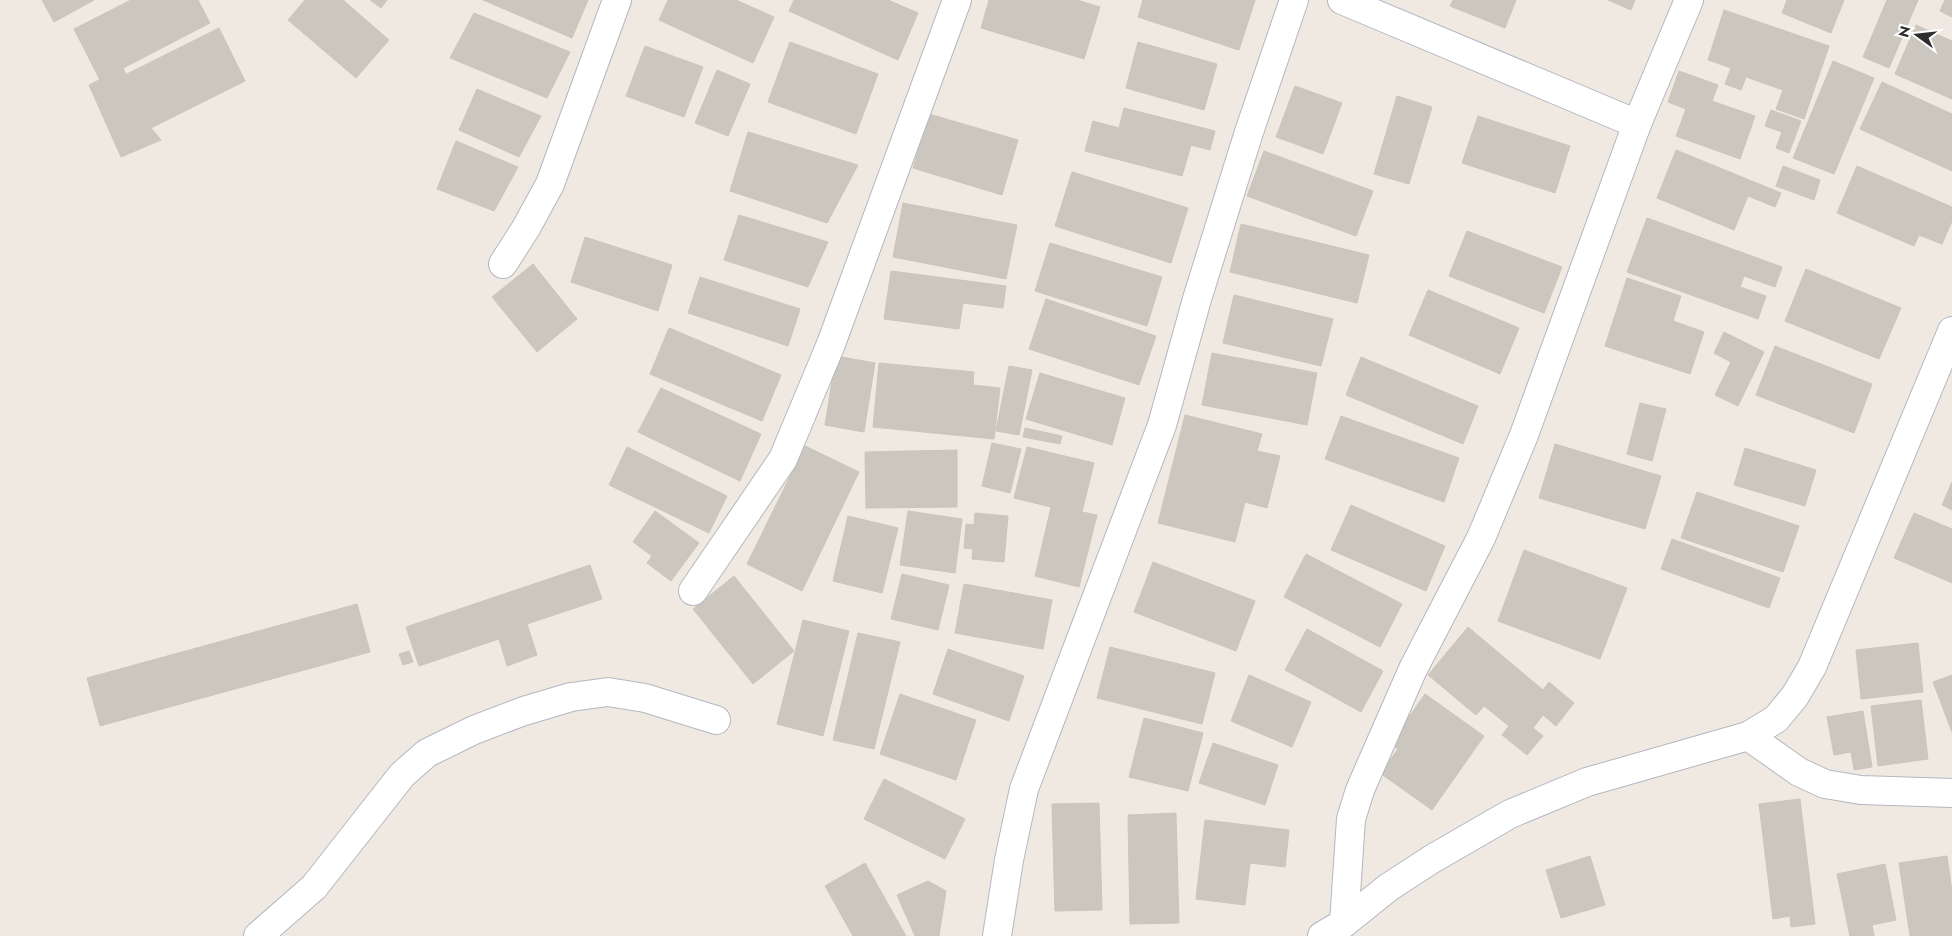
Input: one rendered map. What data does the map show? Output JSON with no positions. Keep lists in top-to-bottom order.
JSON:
{
  "north": "left"
}
